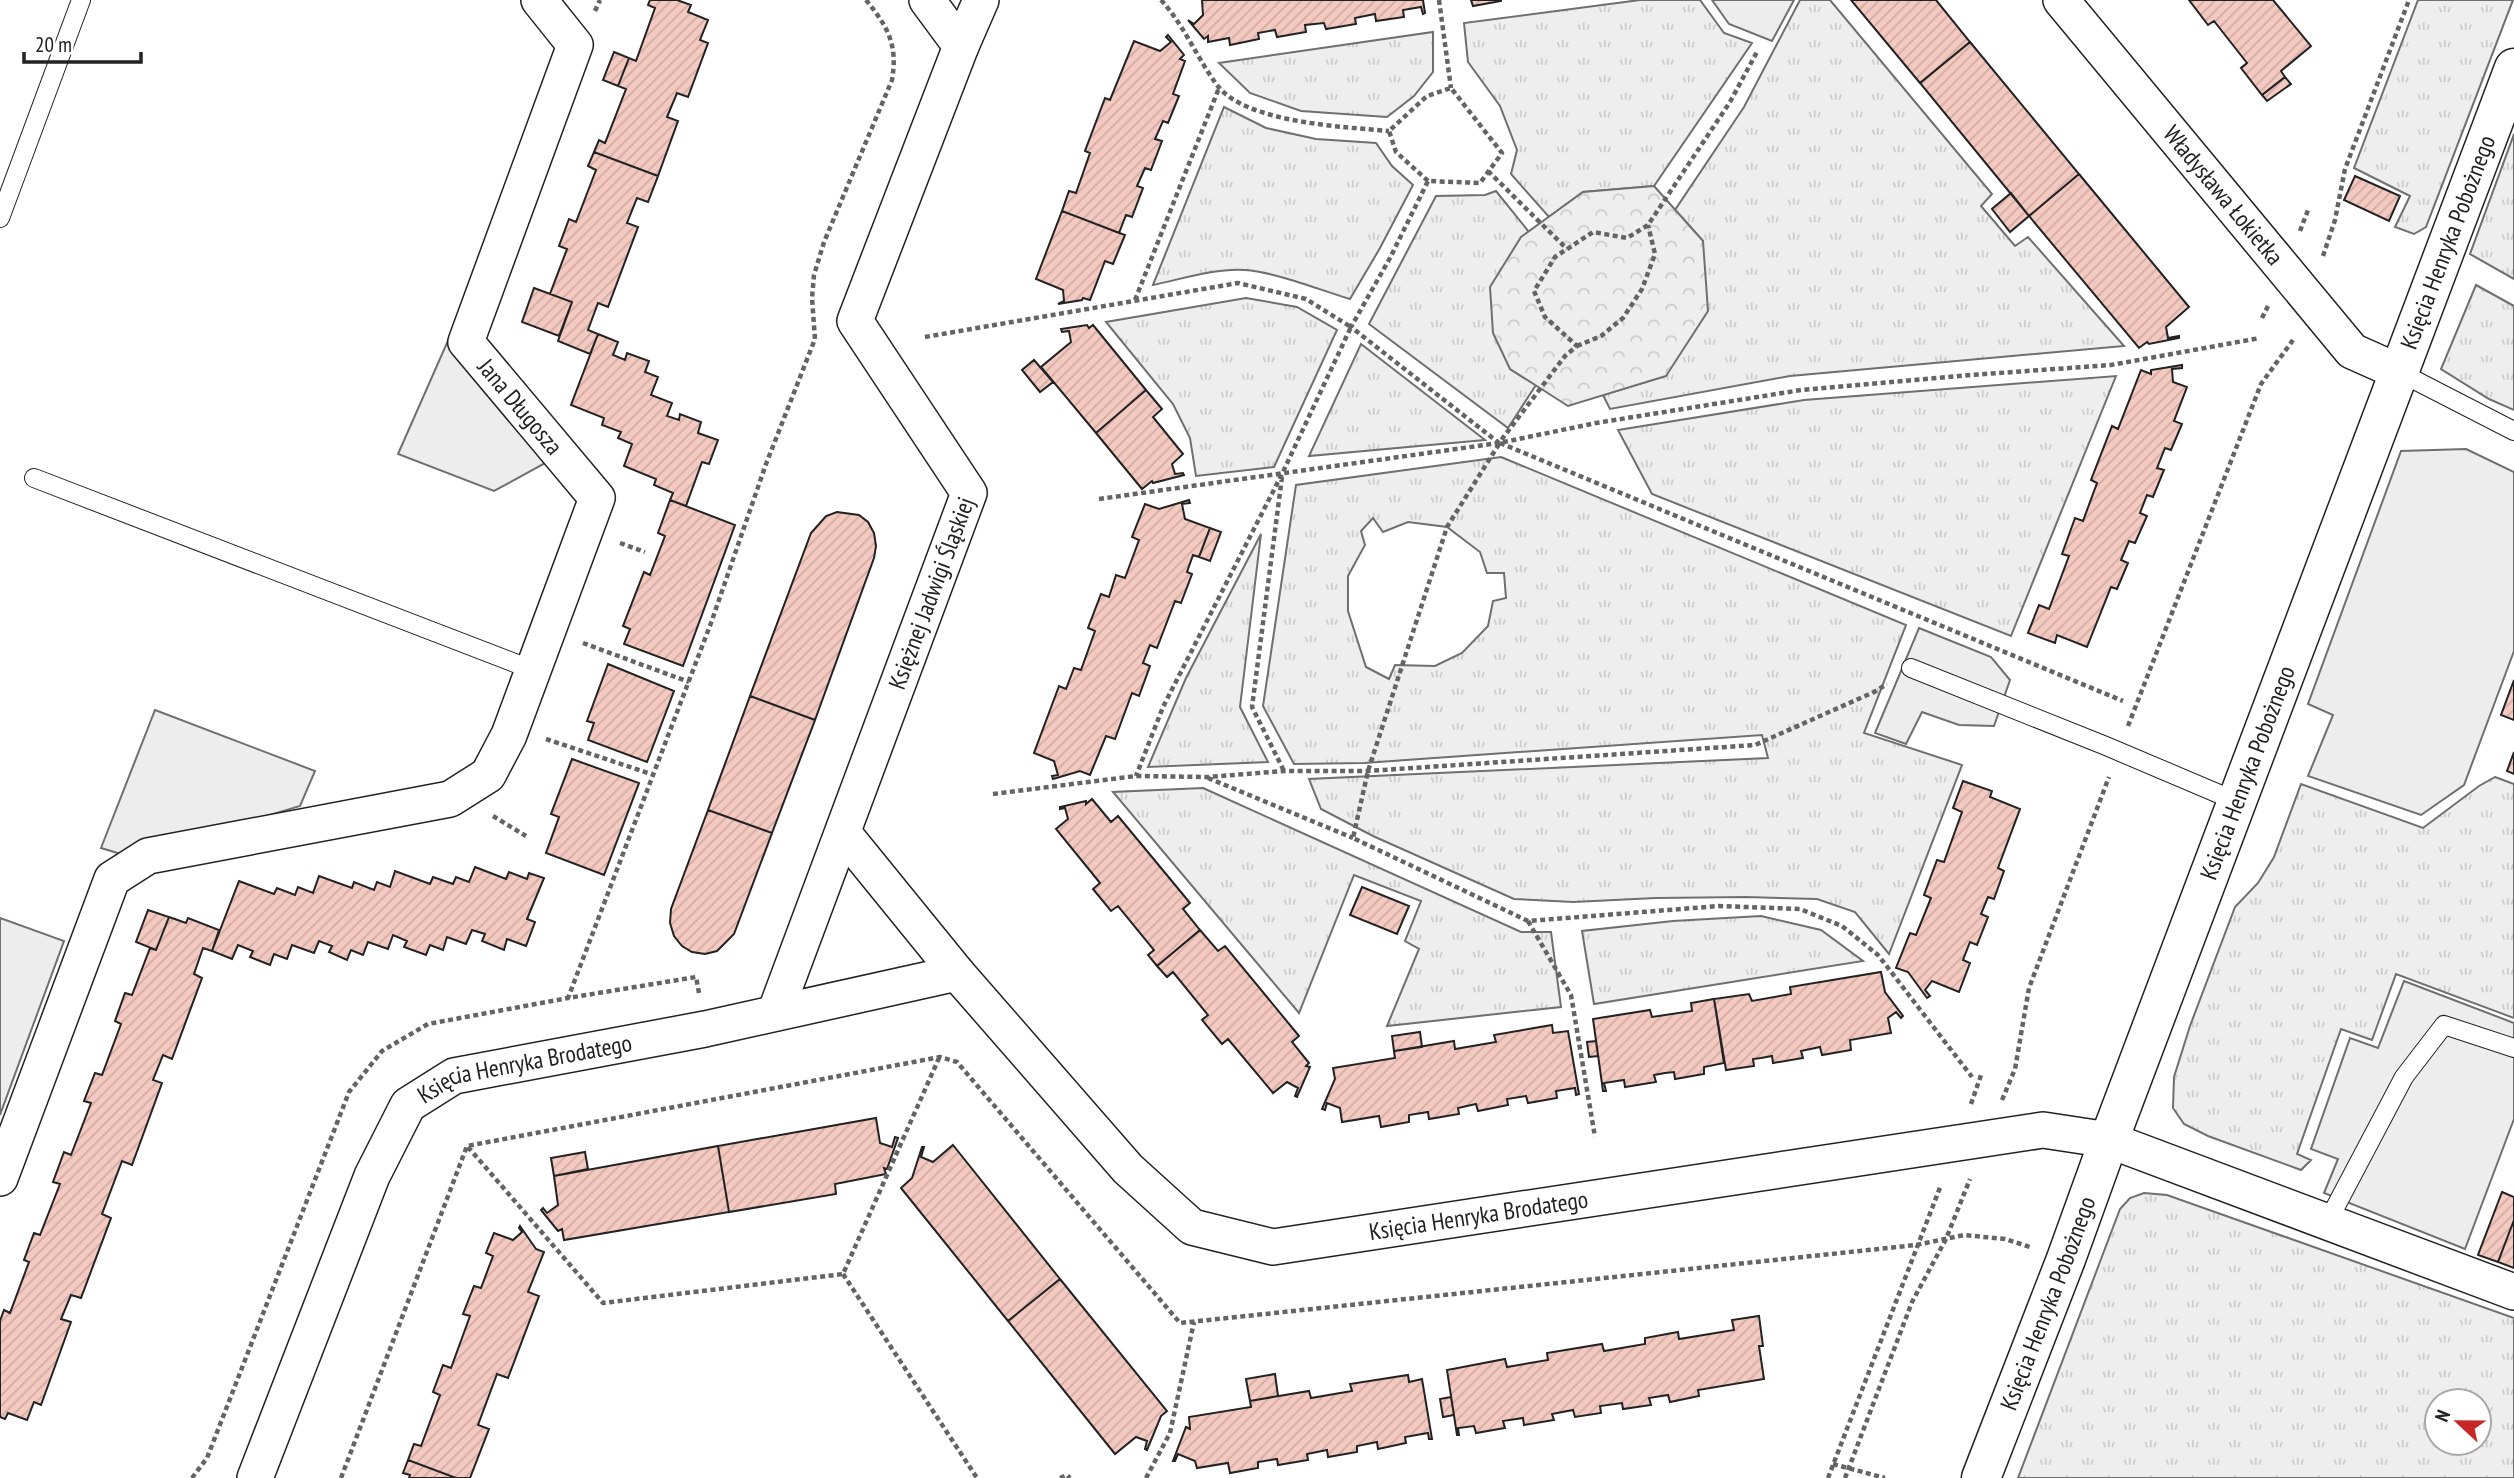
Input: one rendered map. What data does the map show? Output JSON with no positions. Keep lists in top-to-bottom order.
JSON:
{
  "streets": {
    "street": [
      "Władysława Łokietka",
      "Księcia Henryka Pobożnego",
      "Jana Długosza",
      "Księżnej Jadwigi Śląskiej",
      "Księcia Henryka Brodatego"
    ]
  },
  "crossings": [
    ["Władysława Łokietka", "Księcia Henryka Pobożnego"],
    ["Księcia Henryka Pobożnego", "Księcia Henryka Brodatego"],
    ["Księżnej Jadwigi Śląskiej", "Księcia Henryka Brodatego"]
  ],
  "scale_bar": "20 m",
  "north": "left"
}
